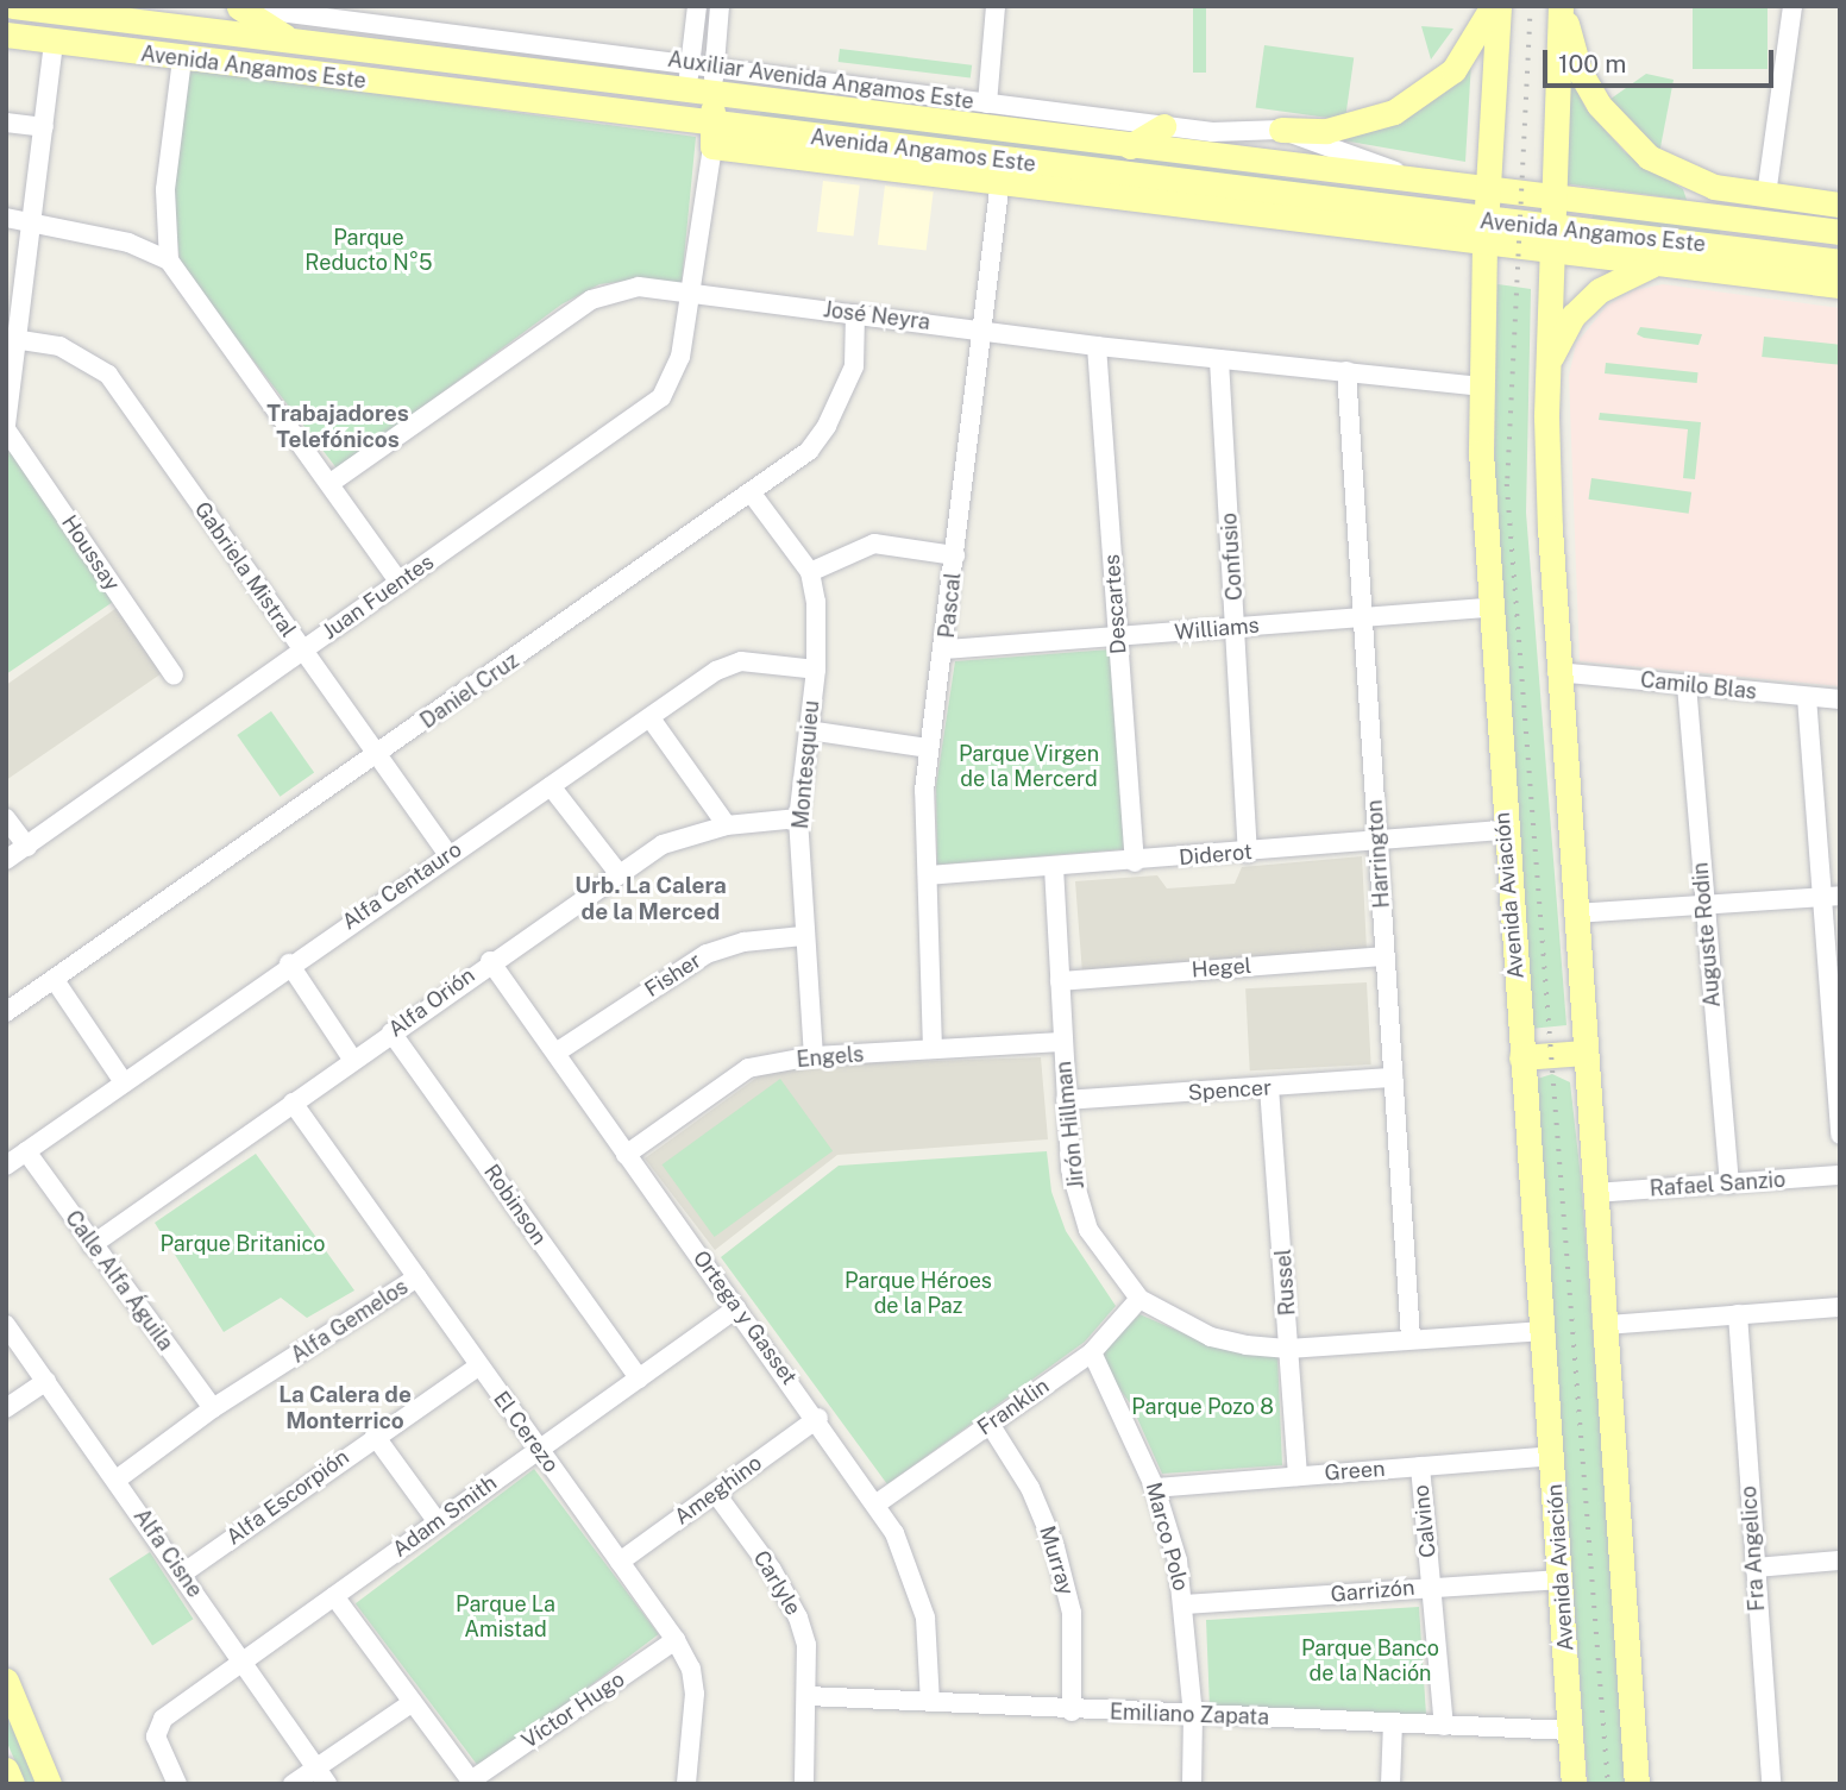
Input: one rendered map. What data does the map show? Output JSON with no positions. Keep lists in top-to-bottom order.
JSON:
{
  "streets": {
    "main road": ["Avenida Angamos Este", "Avenida Aviación"],
    "street": [
      "Auxiliar Avenida Angamos Este",
      "José Neyra",
      "Houssay",
      "Confusio",
      "Gabriela Mistral",
      "Juan Fuentes",
      "Descartes",
      "Pascal",
      "Williams",
      "Camilo Blas",
      "Daniel Cruz",
      "Montesquieu",
      "Harrington",
      "Diderot",
      "Alfa Centauro",
      "Auguste Rodin",
      "Hegel",
      "Fisher",
      "Alfa Orión",
      "Engels",
      "Spencer",
      "Jirón Hillman",
      "Rafael Sanzio",
      "Robinson",
      "Calle Alfa Águila",
      "Russel",
      "Ortega y Gasset",
      "Alfa Gemelos",
      "Franklin",
      "El Cerezo",
      "Green",
      "Ameghino",
      "Alfa Escorpión",
      "Adam Smith",
      "Calvino",
      "Marco Polo",
      "Fra Angelico",
      "Alfa Cisne",
      "Murray",
      "Carlyle",
      "Garrizón",
      "Víctor Hugo",
      "Emiliano Zapata"
    ]
  },
  "crossings": [
    ["Avenida Angamos Este", "Auxiliar Avenida Angamos Este"],
    ["Avenida Angamos Este", "Juan Fuentes"],
    ["Avenida Angamos Este", "Pascal"],
    ["Avenida Angamos Este", "Avenida Aviación"],
    ["José Neyra", "Confusio"],
    ["José Neyra", "Juan Fuentes"],
    ["José Neyra", "Descartes"],
    ["José Neyra", "Pascal"],
    ["José Neyra", "Daniel Cruz"],
    ["José Neyra", "Harrington"],
    ["José Neyra", "Avenida Aviación"],
    ["Confusio", "Williams"],
    ["Confusio", "Diderot"],
    ["Gabriela Mistral", "Juan Fuentes"],
    ["Gabriela Mistral", "Daniel Cruz"],
    ["Gabriela Mistral", "Alfa Centauro"],
    ["Descartes", "Williams"],
    ["Descartes", "Diderot"],
    ["Pascal", "Williams"],
    ["Pascal", "Diderot"],
    ["Pascal", "Engels"],
    ["Williams", "Harrington"],
    ["Williams", "Avenida Aviación"],
    ["Camilo Blas", "Auguste Rodin"],
    ["Daniel Cruz", "Montesquieu"],
    ["Montesquieu", "Alfa Centauro"],
    ["Montesquieu", "Fisher"],
    ["Montesquieu", "Alfa Orión"],
    ["Montesquieu", "Engels"],
    ["Harrington", "Diderot"],
    ["Harrington", "Hegel"],
    ["Harrington", "Spencer"],
    ["Harrington", "Jirón Hillman"],
    ["Diderot", "Avenida Aviación"],
    ["Diderot", "Jirón Hillman"],
    ["Alfa Centauro", "Calle Alfa Águila"],
    ["Avenida Aviación", "Jirón Hillman"],
    ["Avenida Aviación", "Green"],
    ["Avenida Aviación", "Garrizón"],
    ["Avenida Aviación", "Emiliano Zapata"],
    ["Auguste Rodin", "Rafael Sanzio"],
    ["Hegel", "Jirón Hillman"],
    ["Fisher", "Ortega y Gasset"],
    ["Alfa Orión", "Robinson"],
    ["Alfa Orión", "Calle Alfa Águila"],
    ["Alfa Orión", "Ortega y Gasset"],
    ["Alfa Orión", "El Cerezo"],
    ["Engels", "Jirón Hillman"],
    ["Engels", "Ortega y Gasset"],
    ["Spencer", "Jirón Hillman"],
    ["Spencer", "Russel"],
    ["Jirón Hillman", "Russel"],
    ["Jirón Hillman", "Franklin"],
    ["Robinson", "Adam Smith"],
    ["Calle Alfa Águila", "Alfa Gemelos"],
    ["Russel", "Green"],
    ["Ortega y Gasset", "Franklin"],
    ["Ortega y Gasset", "Ameghino"],
    ["Ortega y Gasset", "Adam Smith"],
    ["Ortega y Gasset", "Emiliano Zapata"],
    ["Alfa Gemelos", "El Cerezo"],
    ["Alfa Gemelos", "Alfa Cisne"],
    ["Franklin", "Marco Polo"],
    ["Franklin", "Murray"],
    ["El Cerezo", "Ameghino"],
    ["El Cerezo", "Alfa Escorpión"],
    ["El Cerezo", "Adam Smith"],
    ["El Cerezo", "Víctor Hugo"],
    ["Green", "Calvino"],
    ["Green", "Marco Polo"],
    ["Ameghino", "Carlyle"],
    ["Alfa Escorpión", "Alfa Cisne"],
    ["Adam Smith", "Alfa Cisne"],
    ["Calvino", "Garrizón"],
    ["Calvino", "Emiliano Zapata"],
    ["Marco Polo", "Garrizón"],
    ["Marco Polo", "Emiliano Zapata"],
    ["Murray", "Emiliano Zapata"],
    ["Carlyle", "Emiliano Zapata"]
  ],
  "districts": ["Trabajadores Telefónicos", "Urb. La Calera de la Merced", "La Calera de Monterrico"],
  "parks": [
    "Parque Reducto N°5",
    "Parque Virgen de la Mercerd",
    "Parque Britanico",
    "Parque Héroes de la Paz",
    "Parque Pozo 8",
    "Parque La Amistad",
    "Parque Banco de la Nación"
  ],
  "scale_bar": "100 m"
}
